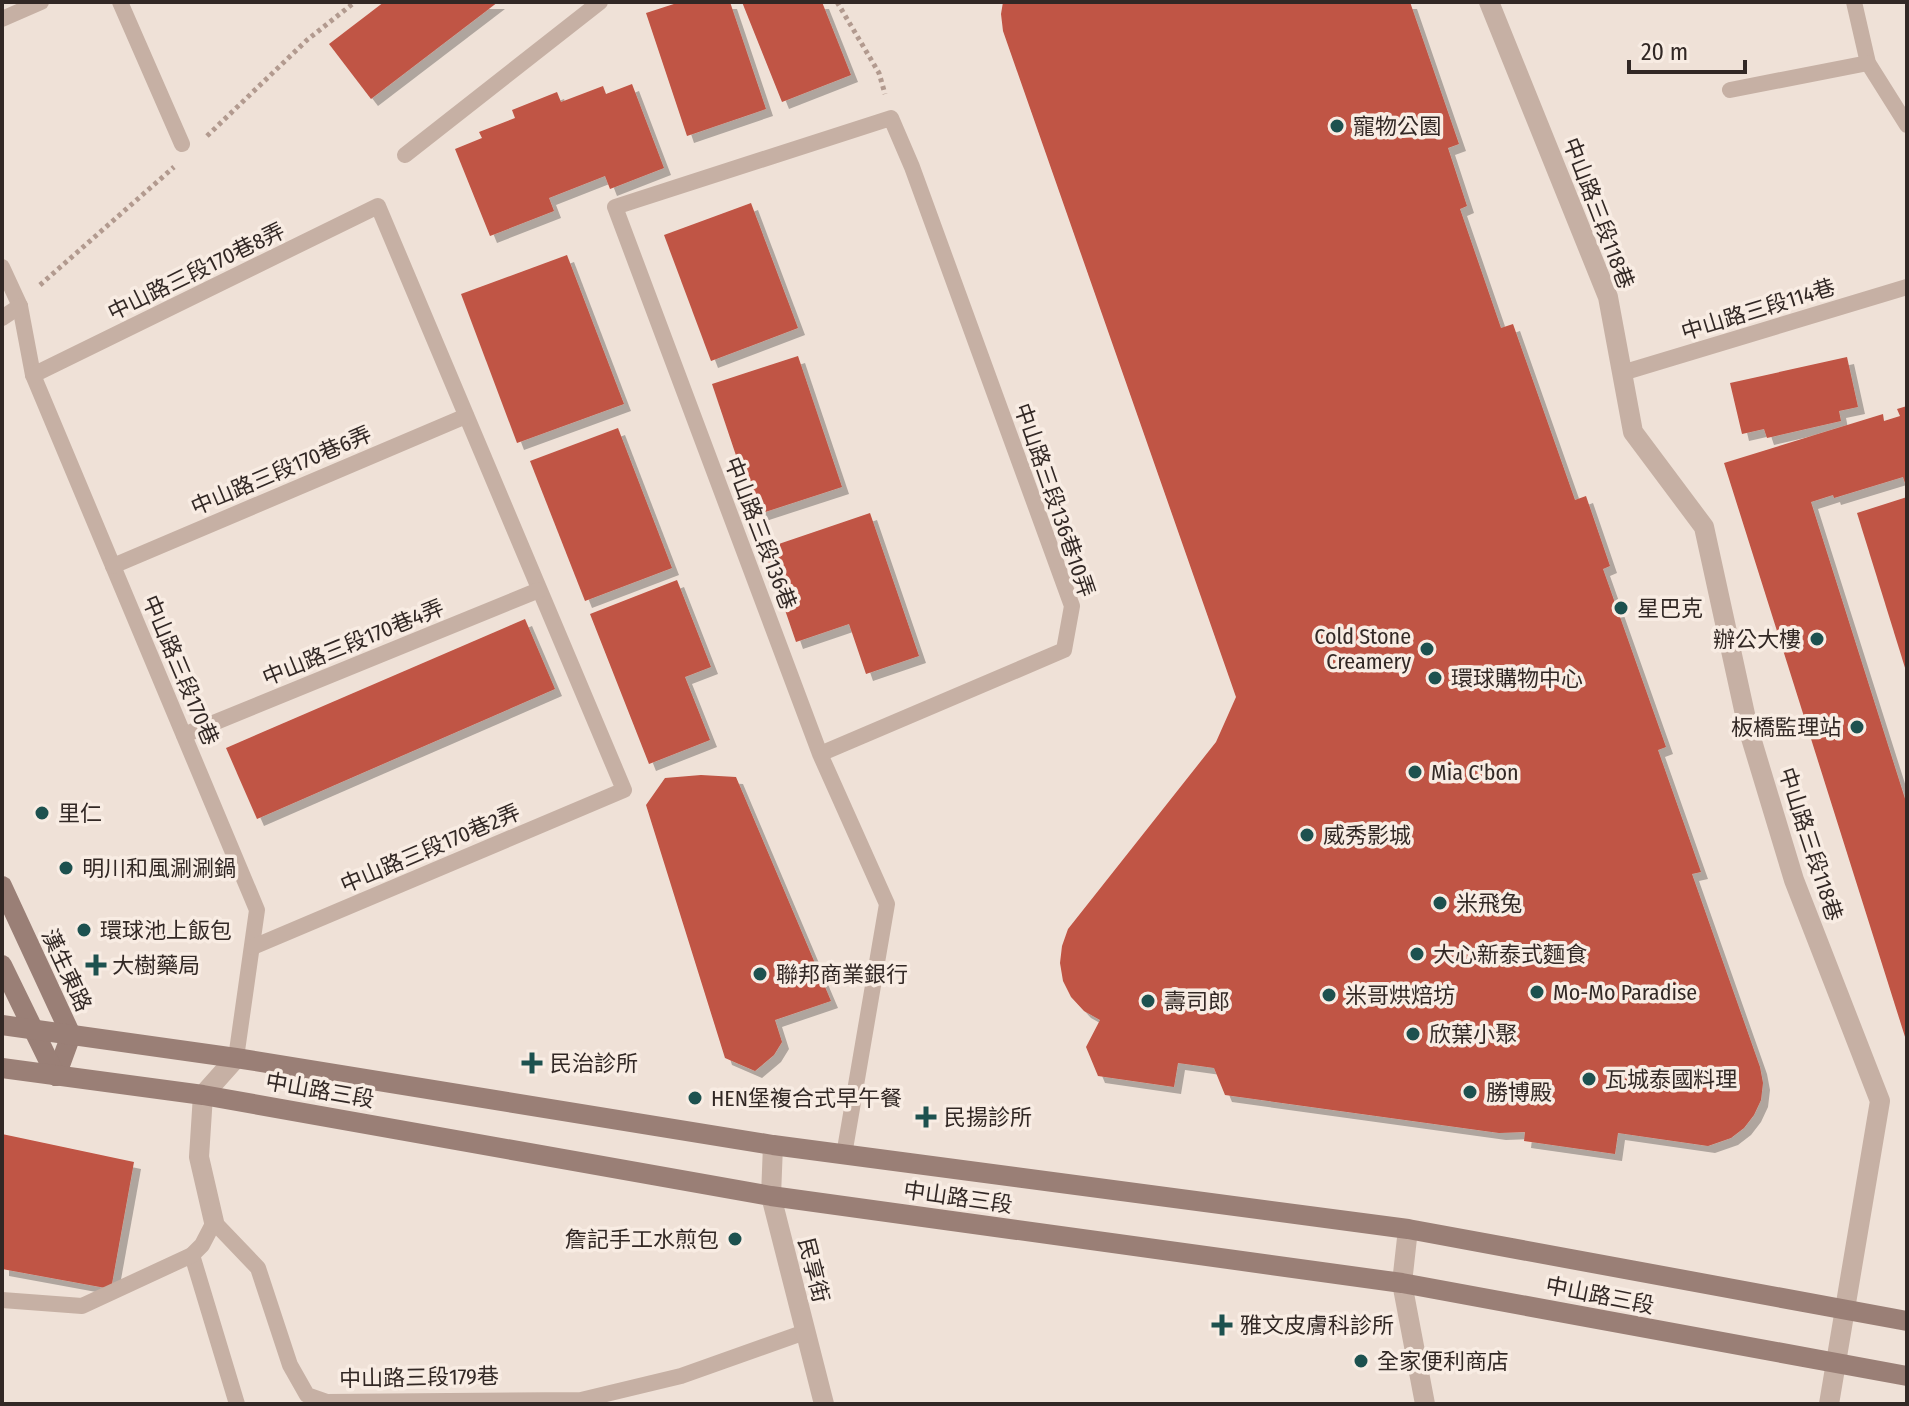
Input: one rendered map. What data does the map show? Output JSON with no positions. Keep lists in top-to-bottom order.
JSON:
{
  "streets": {
    "main road": ["漢生東路", "中山路三段"],
    "street": ["中山路三段118巷", "民享街"],
    "lane": [
      "中山路三段170巷8弄",
      "中山路三段114巷",
      "中山路三段170巷6弄",
      "中山路三段136巷10弄",
      "中山路三段136巷",
      "中山路三段170巷4弄",
      "中山路三段170巷",
      "中山路三段170巷2弄",
      "中山路三段179巷"
    ]
  },
  "crossings": [
    ["中山路三段118巷", "中山路三段114巷"],
    ["中山路三段118巷", "中山路三段"],
    ["中山路三段170巷8弄", "中山路三段170巷6弄"],
    ["中山路三段170巷8弄", "中山路三段170巷"],
    ["中山路三段170巷6弄", "中山路三段170巷"],
    ["中山路三段136巷10弄", "中山路三段136巷"],
    ["中山路三段136巷", "中山路三段"],
    ["中山路三段170巷4弄", "中山路三段170巷"],
    ["中山路三段170巷4弄", "中山路三段170巷2弄"],
    ["中山路三段170巷", "中山路三段170巷2弄"],
    ["中山路三段170巷", "中山路三段"],
    ["漢生東路", "中山路三段"],
    ["中山路三段", "民享街"],
    ["民享街", "中山路三段179巷"]
  ],
  "places": {
    "other": [
      "寵物公園",
      "星巴克",
      "辦公大樓",
      "Cold Stone Creamery",
      "環球購物中心",
      "板橋監理站",
      "Mia C'bon",
      "里仁",
      "威秀影城",
      "明川和風涮涮鍋",
      "米飛兔",
      "環球池上飯包",
      "大心新泰式麵食",
      "聯邦商業銀行",
      "Mo-Mo Paradise",
      "米哥烘焙坊",
      "壽司郎",
      "欣葉小聚",
      "瓦城泰國料理",
      "勝博殿",
      "HEN堡複合式早午餐",
      "詹記手工水煎包",
      "全家便利商店"
    ],
    "health": [
      "大樹藥局",
      "民治診所",
      "民揚診所",
      "雅文皮膚科診所"
    ]
  },
  "scale_bar": "20 m"
}
